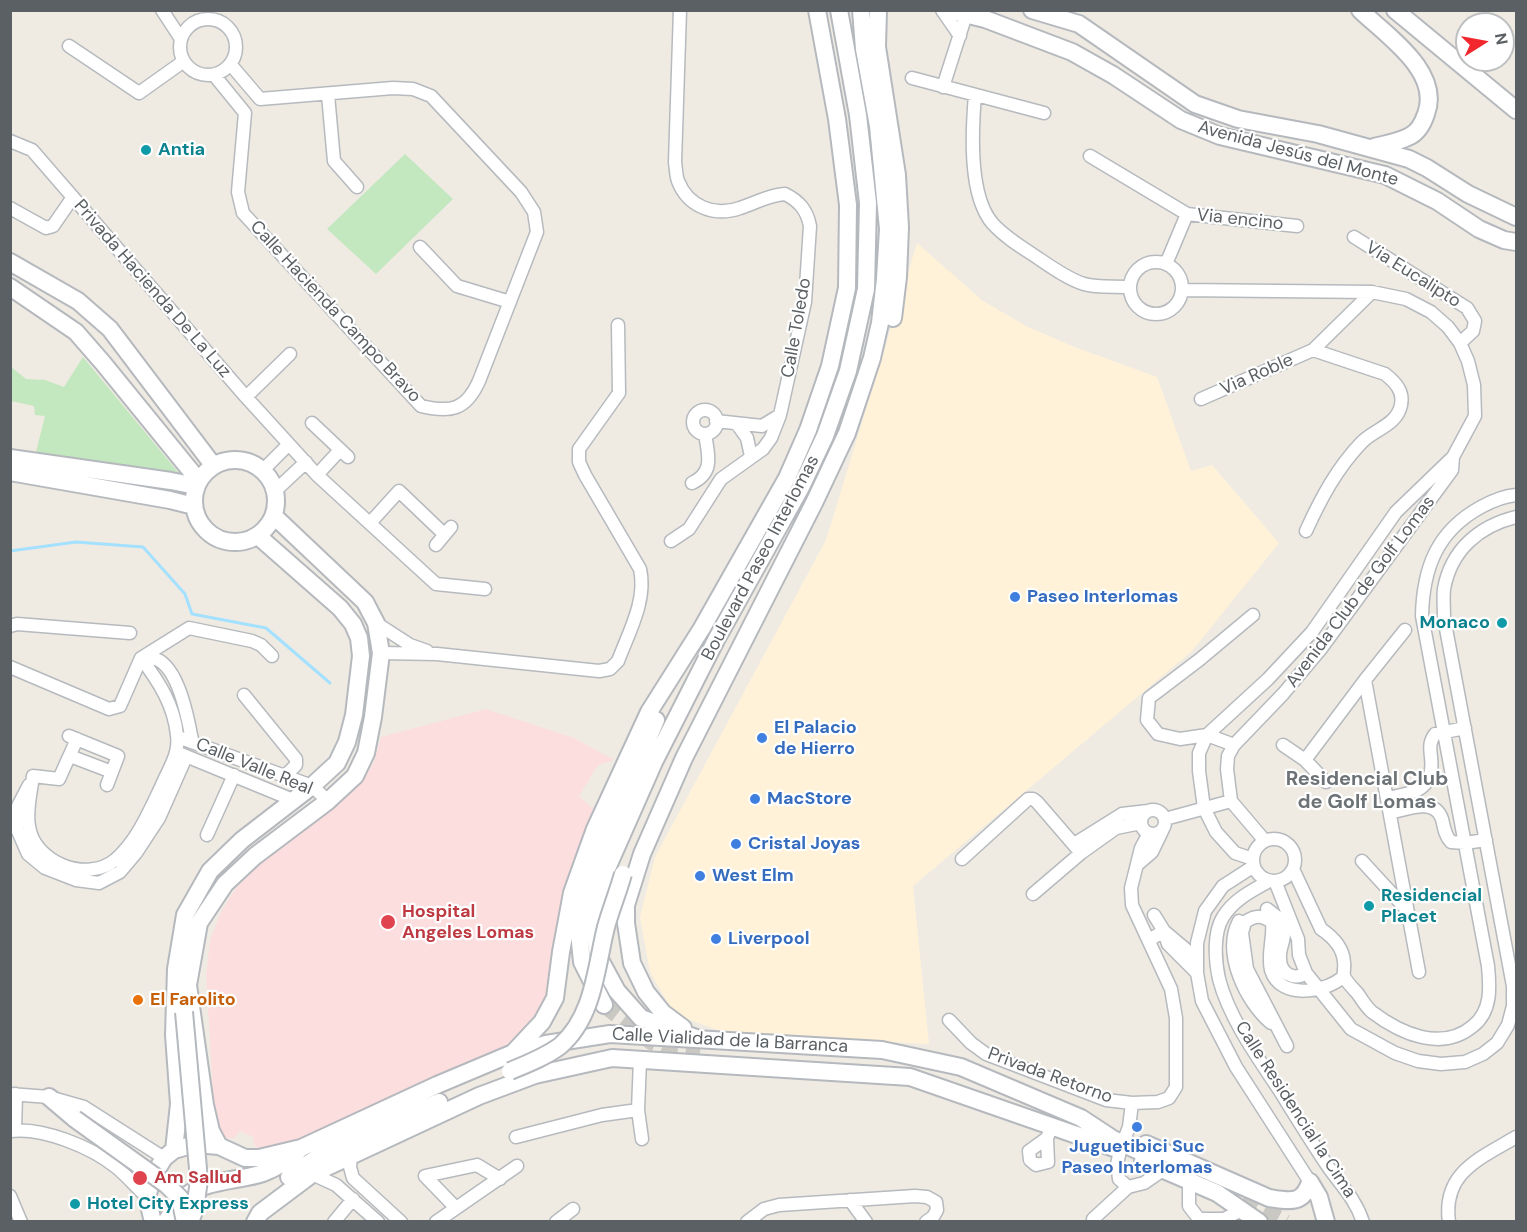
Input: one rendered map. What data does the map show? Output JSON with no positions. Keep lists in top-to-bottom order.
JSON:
{
  "streets": {
    "main road": ["Avenida Jesús del Monte", "Boulevard Paseo Interlomas", "Calle Vialidad de la Barranca"],
    "street": [
      "Via encino",
      "Via Eucalipto",
      "Privada Hacienda De La Luz",
      "Calle Hacienda Campo Bravo",
      "Calle Toledo",
      "Via Roble",
      "Avenida Club de Golf Lomas",
      "Calle Valle Real",
      "Privada Retorno",
      "Calle Residencial la Cima"
    ]
  },
  "crossings": [
    ["Via Eucalipto", "Avenida Club de Golf Lomas"],
    ["Via Roble", "Avenida Club de Golf Lomas"],
    ["Boulevard Paseo Interlomas", "Calle Vialidad de la Barranca"],
    ["Avenida Club de Golf Lomas", "Calle Residencial la Cima"]
  ],
  "districts": ["Residencial Club de Golf Lomas"],
  "places": [
    "Antia",
    "Paseo Interlomas",
    "Monaco",
    "El Palacio de Hierro",
    "MacStore",
    "Cristal Joyas",
    "West Elm",
    "Residencial Placet",
    "Hospital Angeles Lomas",
    "Liverpool",
    "El Farolito",
    "Juguetibici Suc Paseo Interlomas",
    "Am Sallud",
    "Hotel City Express"
  ],
  "north": "right"
}
